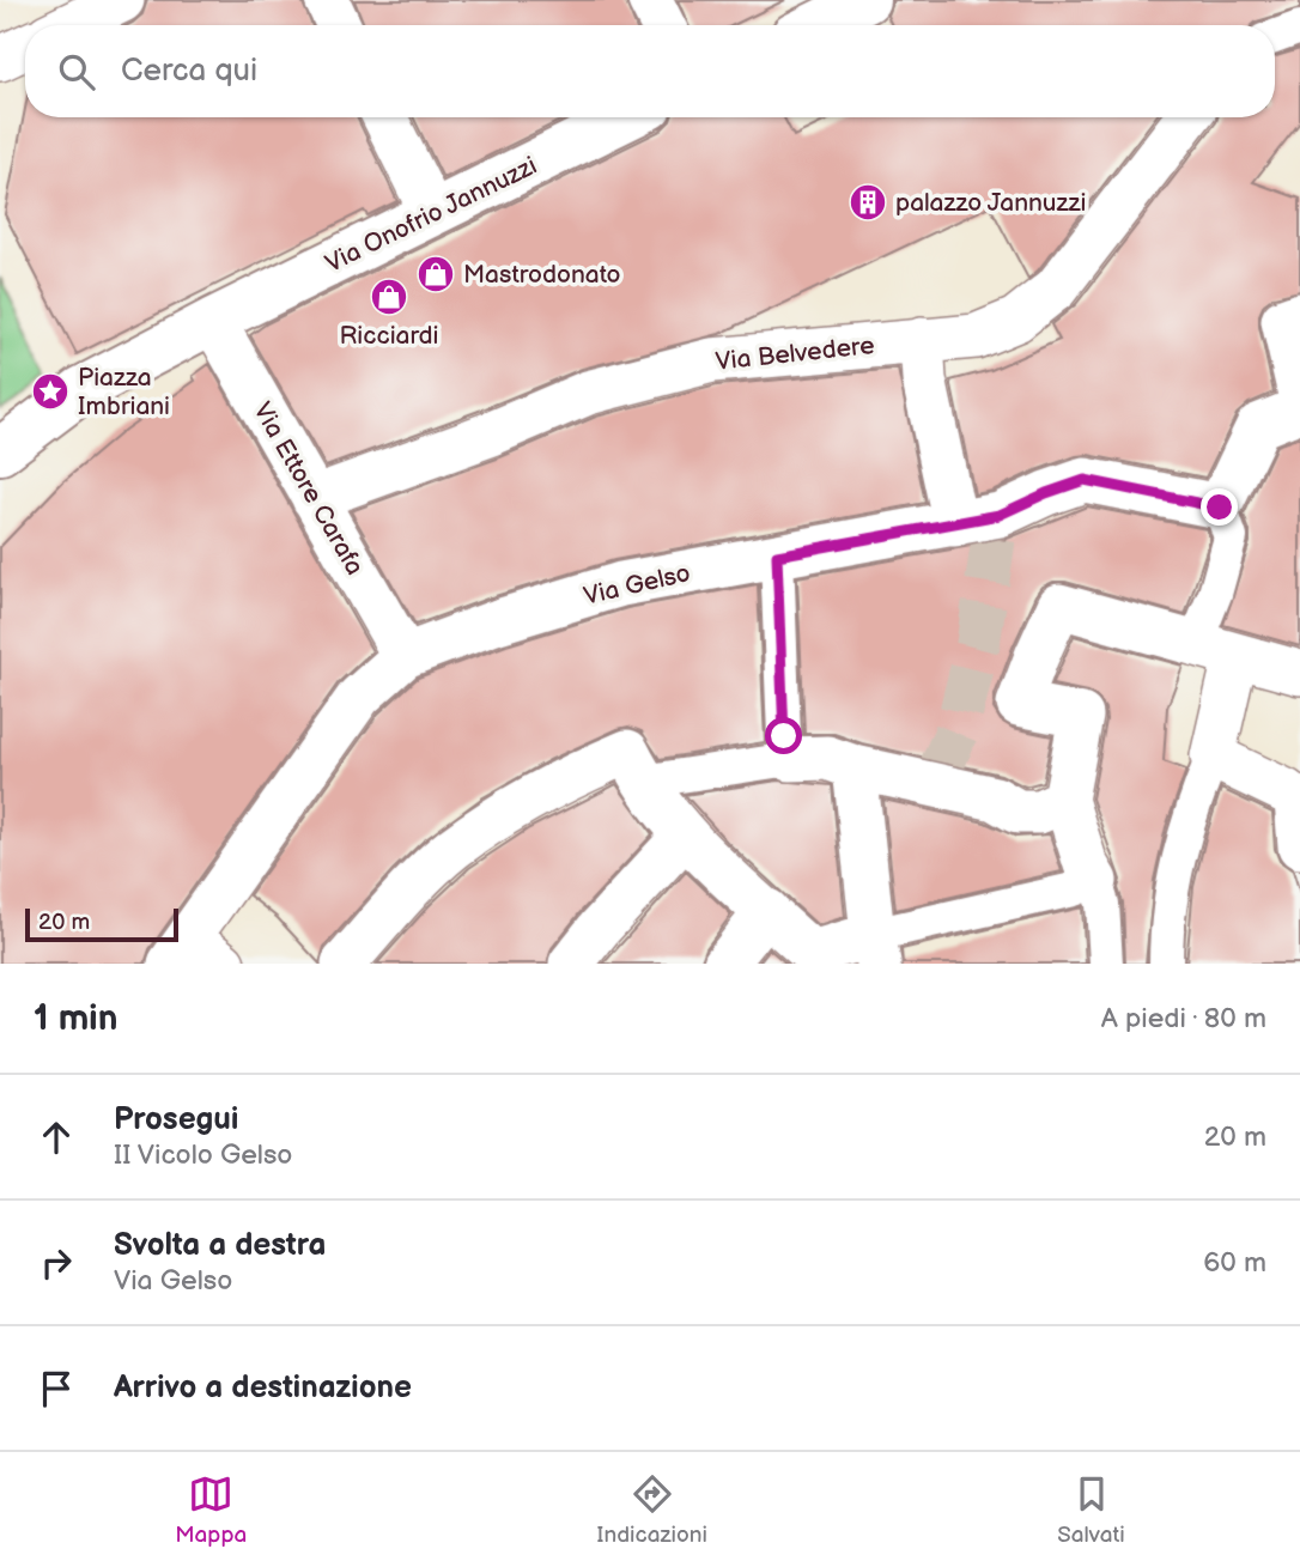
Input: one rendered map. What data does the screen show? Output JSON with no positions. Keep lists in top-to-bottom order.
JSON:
{
  "streets": {
    "street": [
      "Via Onofrio Jannuzzi",
      "Via Belvedere",
      "Via Ettore Carafa",
      "Via Gelso"
    ]
  },
  "crossings": [
    ["Via Onofrio Jannuzzi", "Via Ettore Carafa"],
    ["Via Belvedere", "Via Ettore Carafa"],
    ["Via Ettore Carafa", "Via Gelso"]
  ],
  "places": {
    "building": ["palazzo Jannuzzi"],
    "shop": ["Mastrodonato", "Ricciardi"],
    "place": ["Piazza Imbriani"]
  },
  "scale_bar": "20 m",
  "page": {
    "search": "Cerca qui",
    "scale": "20 m",
    "heading": ["1 min", "A piedi · 80 m"],
    "list": [
      ["Prosegui", "II Vicolo Gelso", "20 m"],
      ["Svolta a destra", "Via Gelso", "60 m"],
      "Arrivo a destinazione"
    ],
    "nav": ["Mappa", "Indicazioni", "Salvati"]
  }
}
